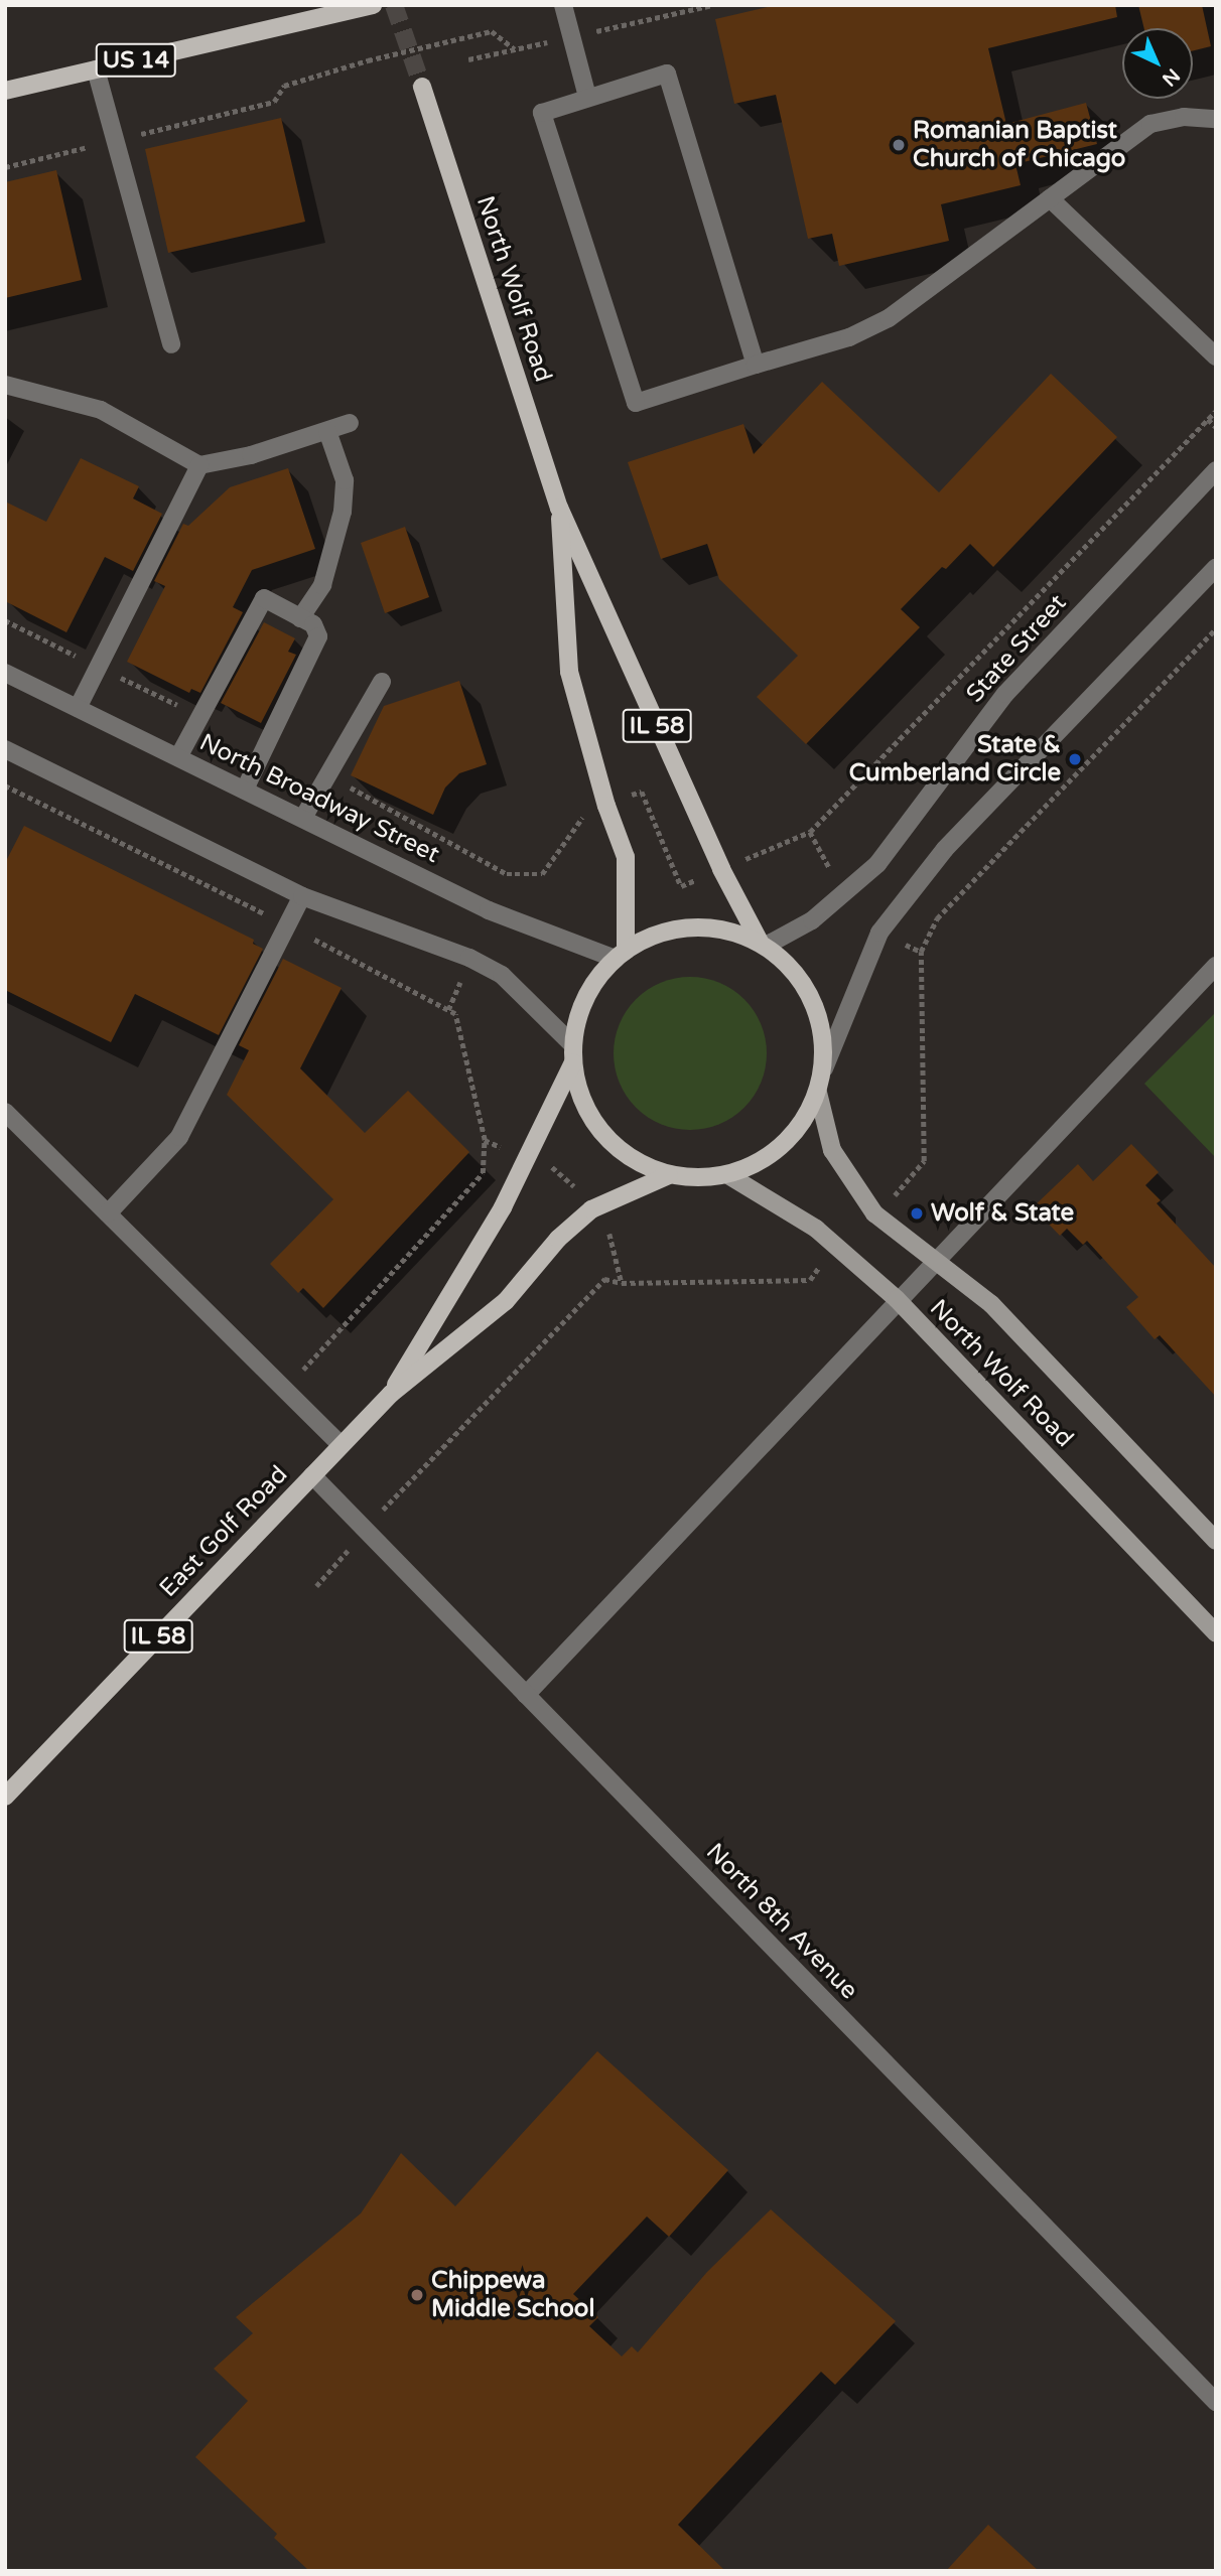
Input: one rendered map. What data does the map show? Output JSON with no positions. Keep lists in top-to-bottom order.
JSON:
{
  "streets": {
    "main road": [
      "US 14",
      "North Wolf Road",
      "IL 58",
      "East Golf Road"
    ],
    "street": ["State Street", "North Broadway Street", "North 8th Avenue"]
  },
  "crossings": [
    ["North Wolf Road", "State Street"],
    ["North Wolf Road", "IL 58"],
    ["North Wolf Road", "North Broadway Street"],
    ["North Wolf Road", "East Golf Road"],
    ["State Street", "IL 58"],
    ["State Street", "North Broadway Street"],
    ["State Street", "East Golf Road"],
    ["IL 58", "North Broadway Street"],
    ["IL 58", "East Golf Road"],
    ["North Broadway Street", "East Golf Road"],
    ["East Golf Road", "North 8th Avenue"]
  ],
  "places": [
    "Romanian Baptist Church of Chicago",
    "State & Cumberland Circle",
    "Wolf & State",
    "Chippewa Middle School"
  ],
  "north": "bottom right"
}
